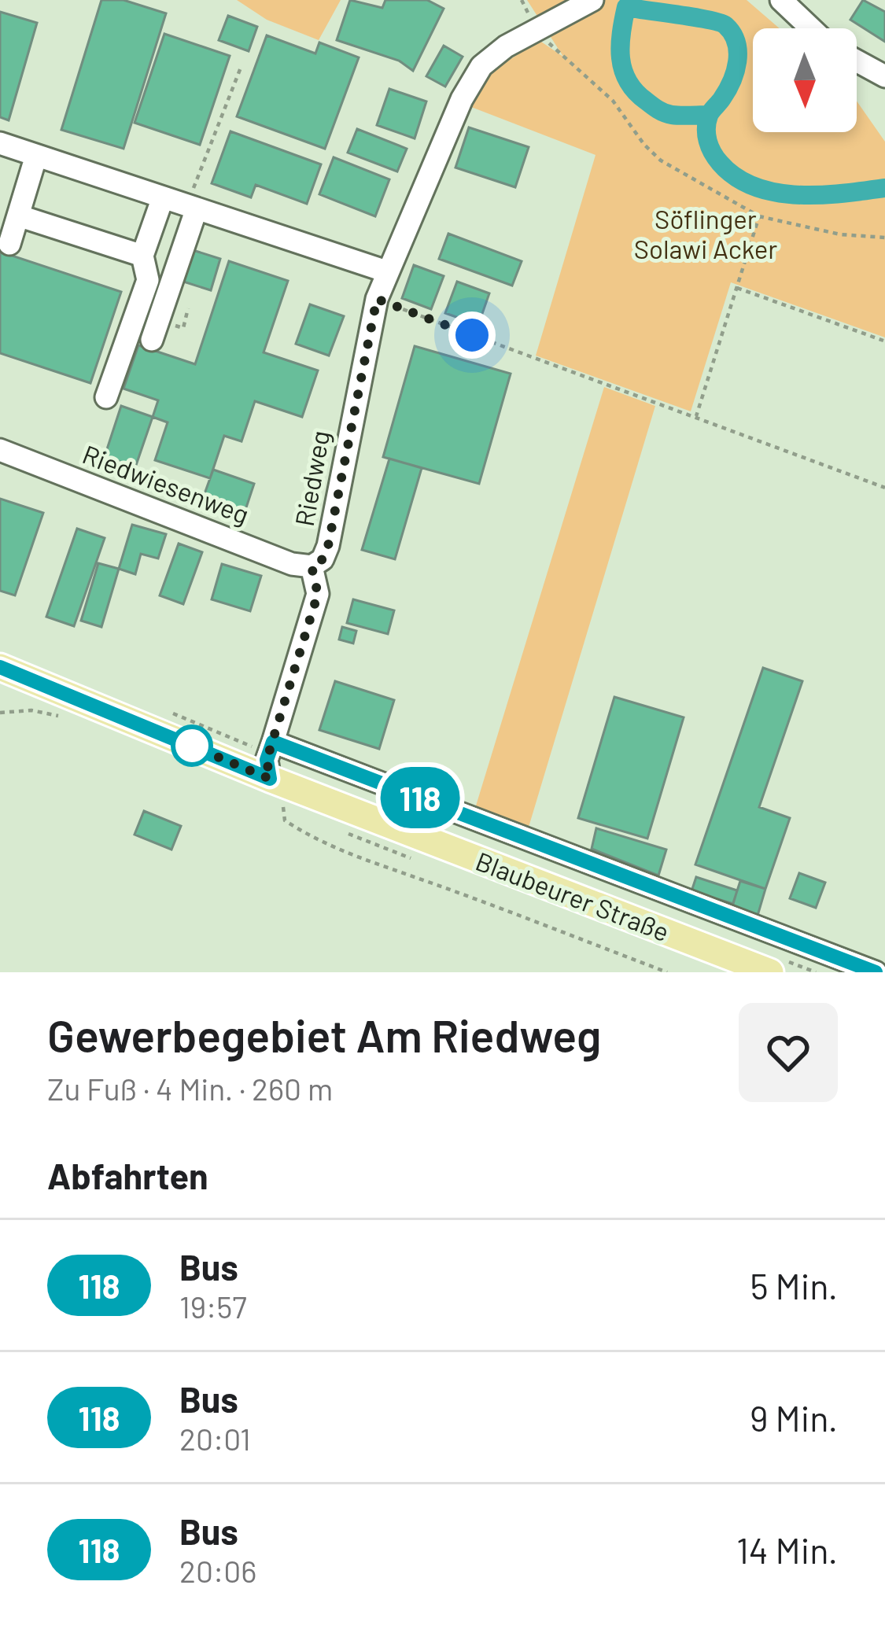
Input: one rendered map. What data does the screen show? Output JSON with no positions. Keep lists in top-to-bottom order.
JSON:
{
  "streets": {
    "main road": ["Blaubeurer Straße"],
    "street": ["Riedweg", "Riedwiesenweg"]
  },
  "crossings": [
    ["Riedweg", "Riedwiesenweg"],
    ["Riedweg", "Blaubeurer Straße"]
  ],
  "parks": ["Söflinger Solawi Acker"],
  "lines": ["bus line 118"],
  "north": "bottom",
  "page": {
    "on_map": "118",
    "heading": [
      ["Gewerbegebiet Am Riedweg", "Zu Fuß · 4 Min. · 260 m"],
      "Abfahrten"
    ],
    "list": [
      {
        "mark": "118",
        "name": "Bus",
        "note": "19:57",
        "value": "5 Min."
      },
      {
        "mark": "118",
        "name": "Bus",
        "note": "20:01",
        "value": "9 Min."
      },
      {
        "mark": "118",
        "name": "Bus",
        "note": "20:06",
        "value": "14 Min."
      }
    ]
  }
}
